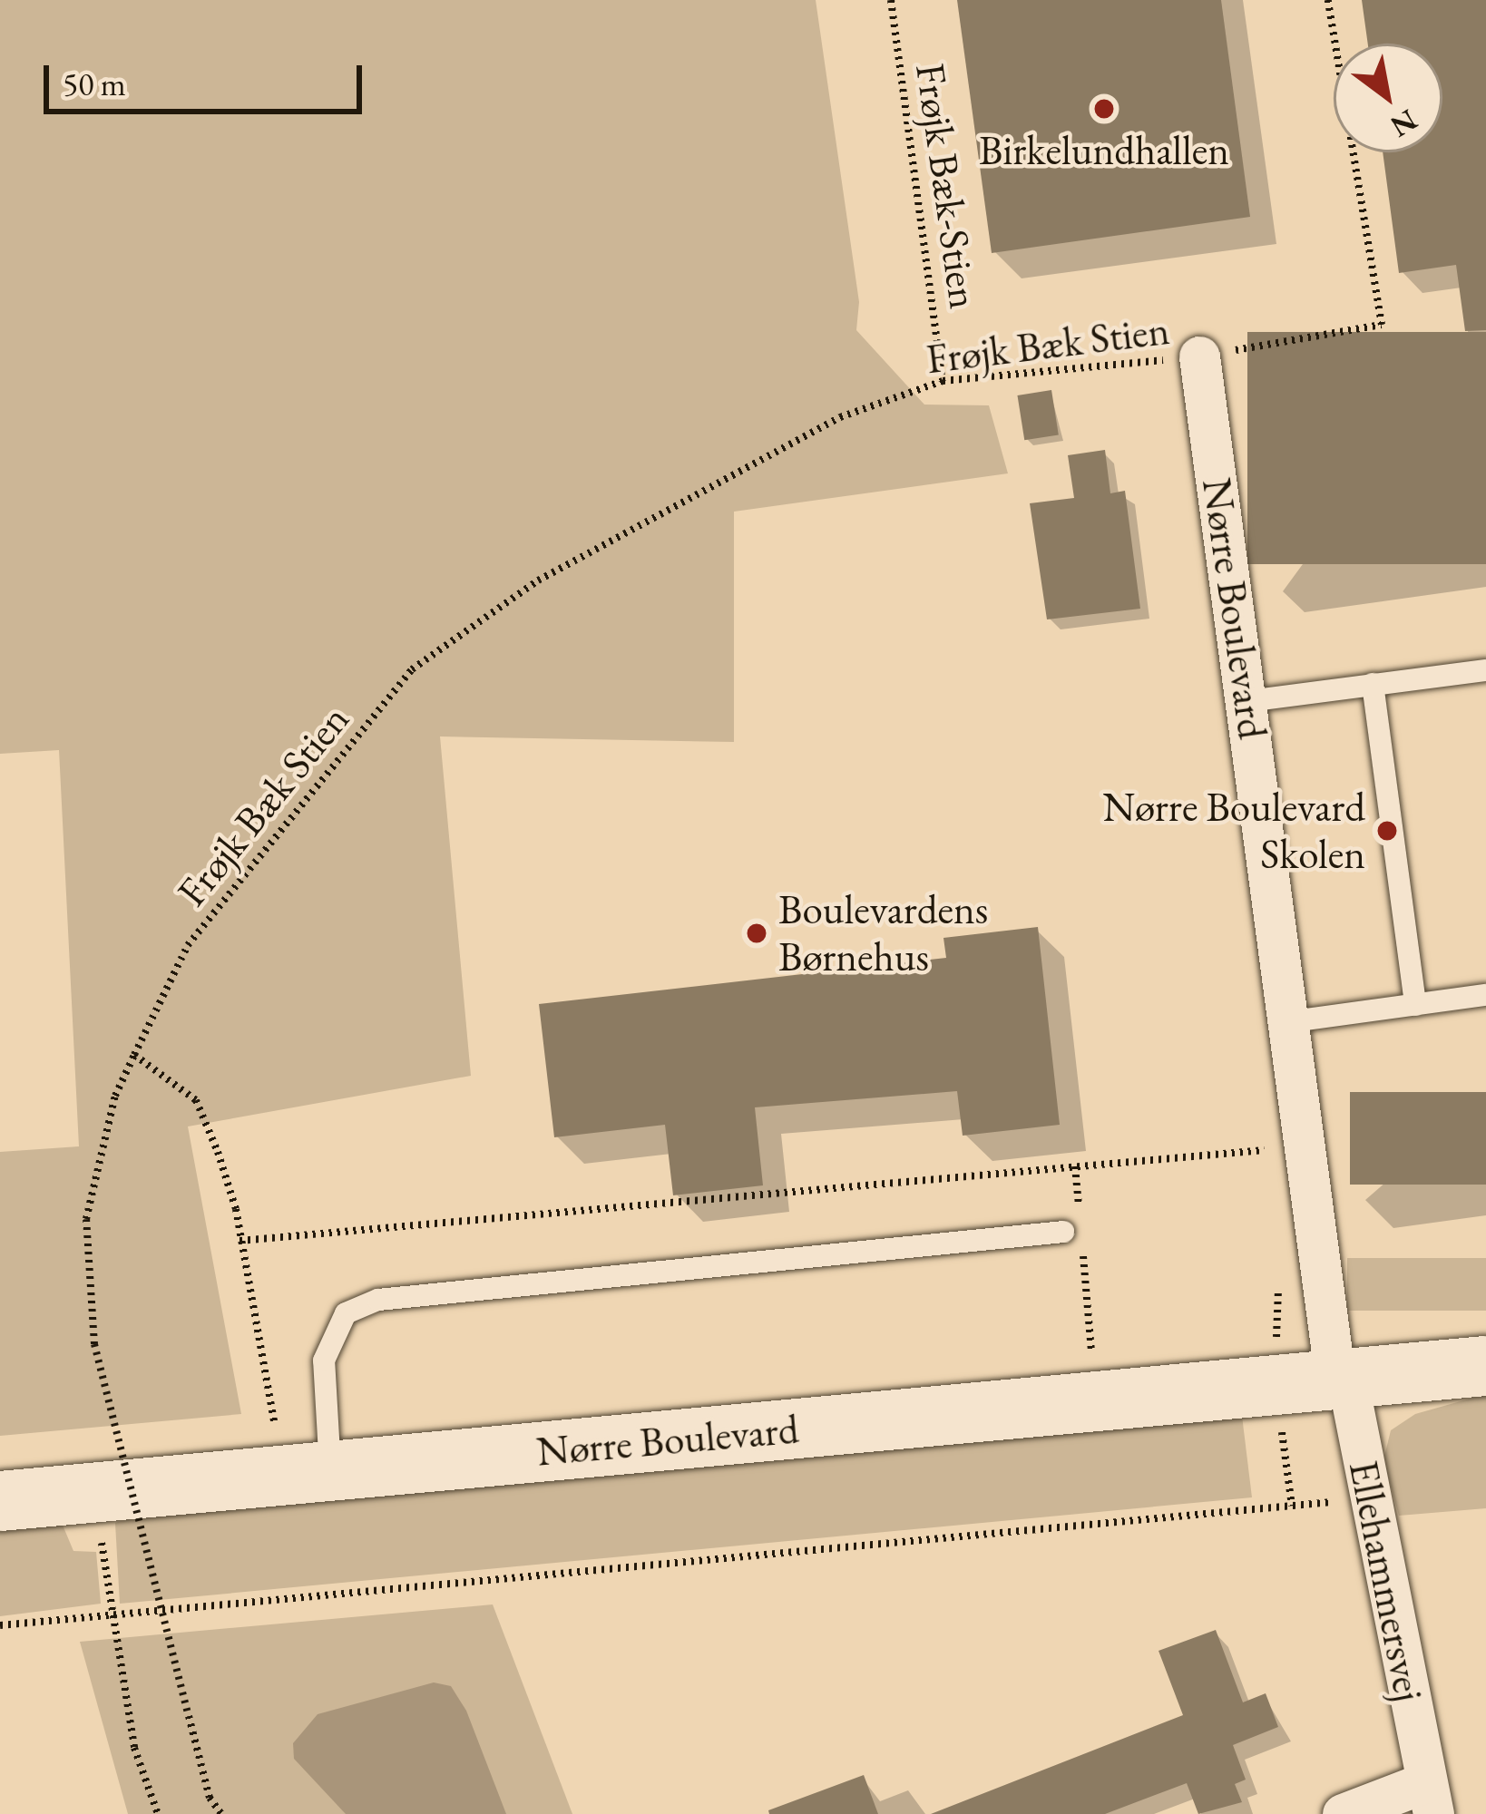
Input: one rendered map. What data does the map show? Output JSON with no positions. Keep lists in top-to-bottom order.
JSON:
{
  "streets": {
    "street": ["Nørre Boulevard", "Ellehammersvej"],
    "path": ["Frøjk Bæk-Stien", "Frøjk Bæk Stien"]
  },
  "crossings": [
    ["Frøjk Bæk-Stien", "Frøjk Bæk Stien"],
    ["Frøjk Bæk Stien", "Nørre Boulevard"],
    ["Nørre Boulevard", "Ellehammersvej"]
  ],
  "places": ["Birkelundhallen", "Nørre Boulevard Skolen", "Boulevardens Børnehus"],
  "scale_bar": "50 m",
  "north": "bottom right"
}
